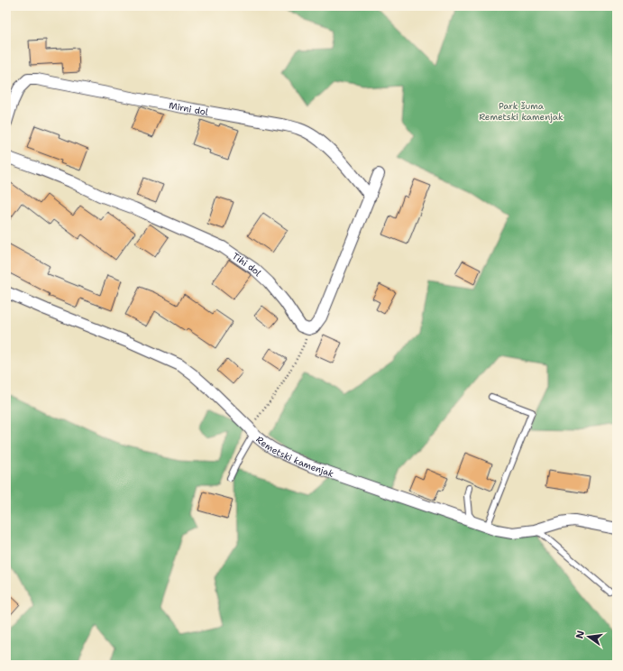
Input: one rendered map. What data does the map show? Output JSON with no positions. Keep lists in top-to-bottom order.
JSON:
{
  "streets": {
    "street": ["Mirni dol", "Tihi dol", "Remetski kamenjak"]
  },
  "parks": ["Park šuma Remetski kamenjak"],
  "north": "left"
}
